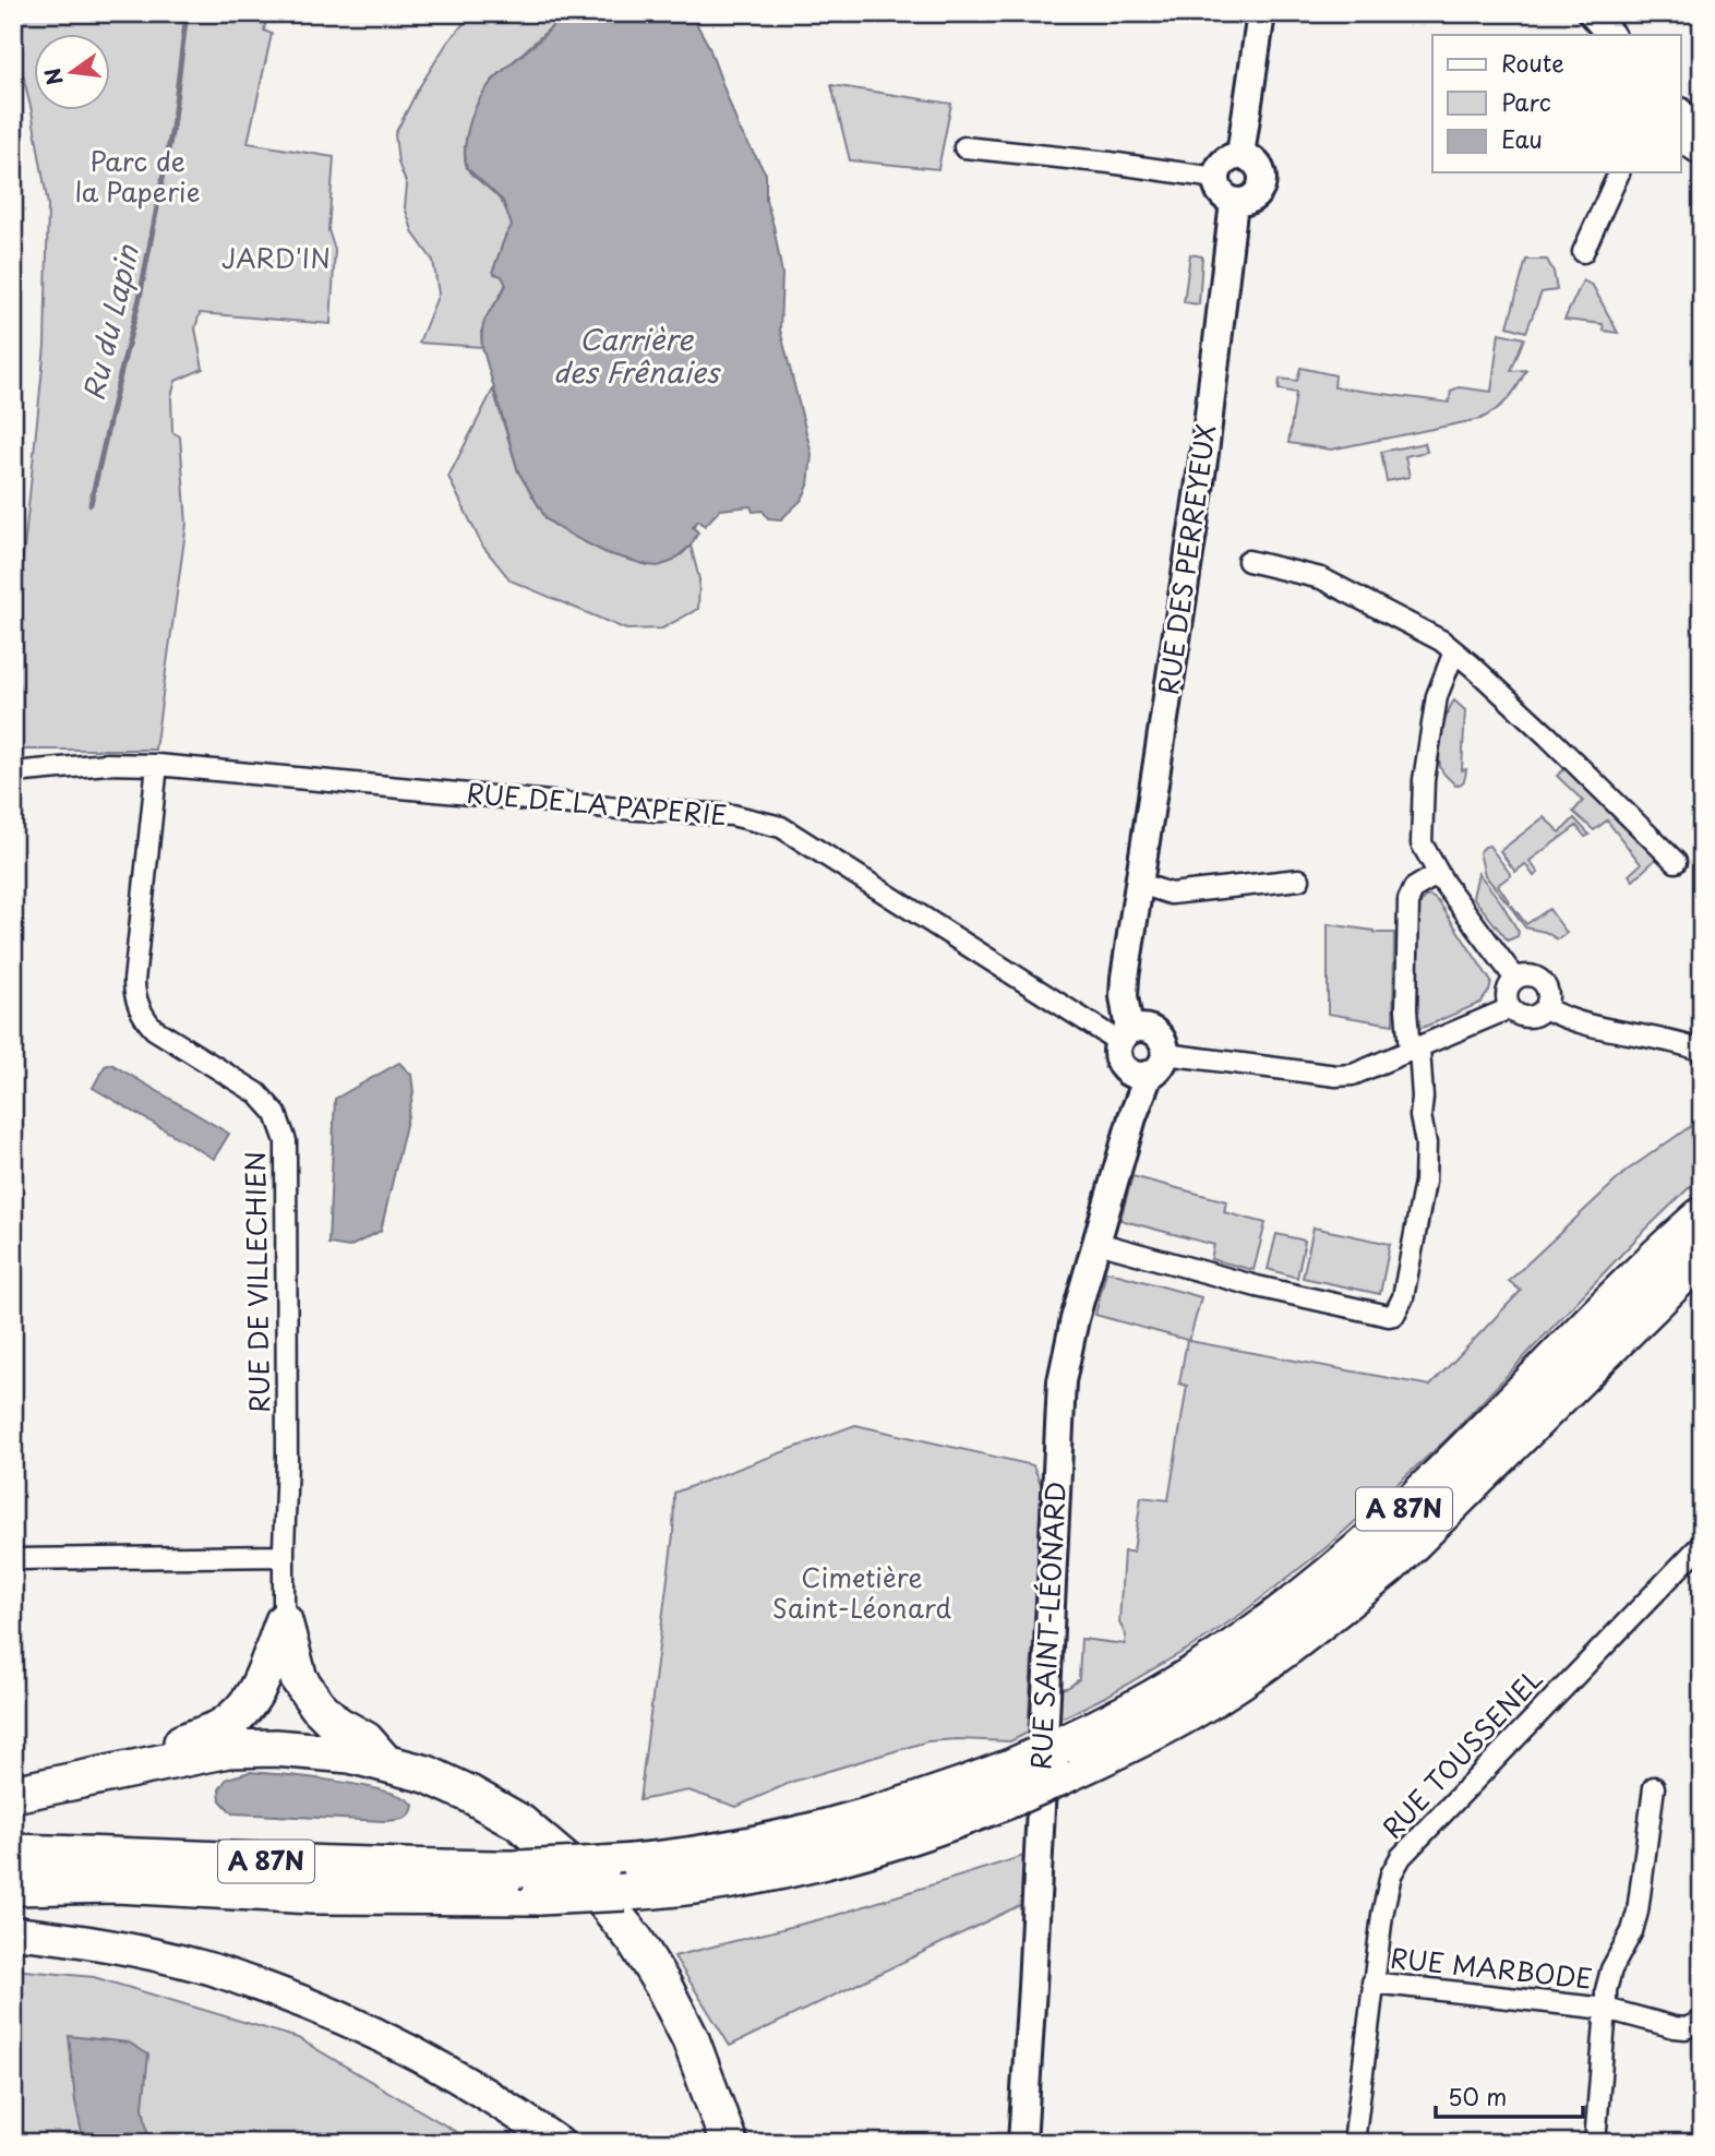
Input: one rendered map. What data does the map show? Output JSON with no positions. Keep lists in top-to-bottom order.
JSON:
{
  "streets": {
    "highway": ["A 87N"],
    "street": [
      "RUE DES PERREYEUX",
      "RUE DE LA PAPERIE",
      "RUE DE VILLECHIEN",
      "RUE SAINT-LÉONARD",
      "RUE TOUSSENEL",
      "RUE MARBODE"
    ]
  },
  "crossings": [
    ["RUE DES PERREYEUX", "RUE DE LA PAPERIE"],
    ["RUE DES PERREYEUX", "RUE SAINT-LÉONARD"],
    ["RUE DE LA PAPERIE", "RUE DE VILLECHIEN"],
    ["RUE TOUSSENEL", "RUE MARBODE"]
  ],
  "water": ["Ru du Lapin", "Carrière des Frênaies"],
  "parks": ["Parc de la Paperie", "JARD'IN", "Cimetière Saint-Léonard"],
  "legend": ["Route", "Parc", "Eau"],
  "scale_bar": "50 m",
  "north": "left"
}
